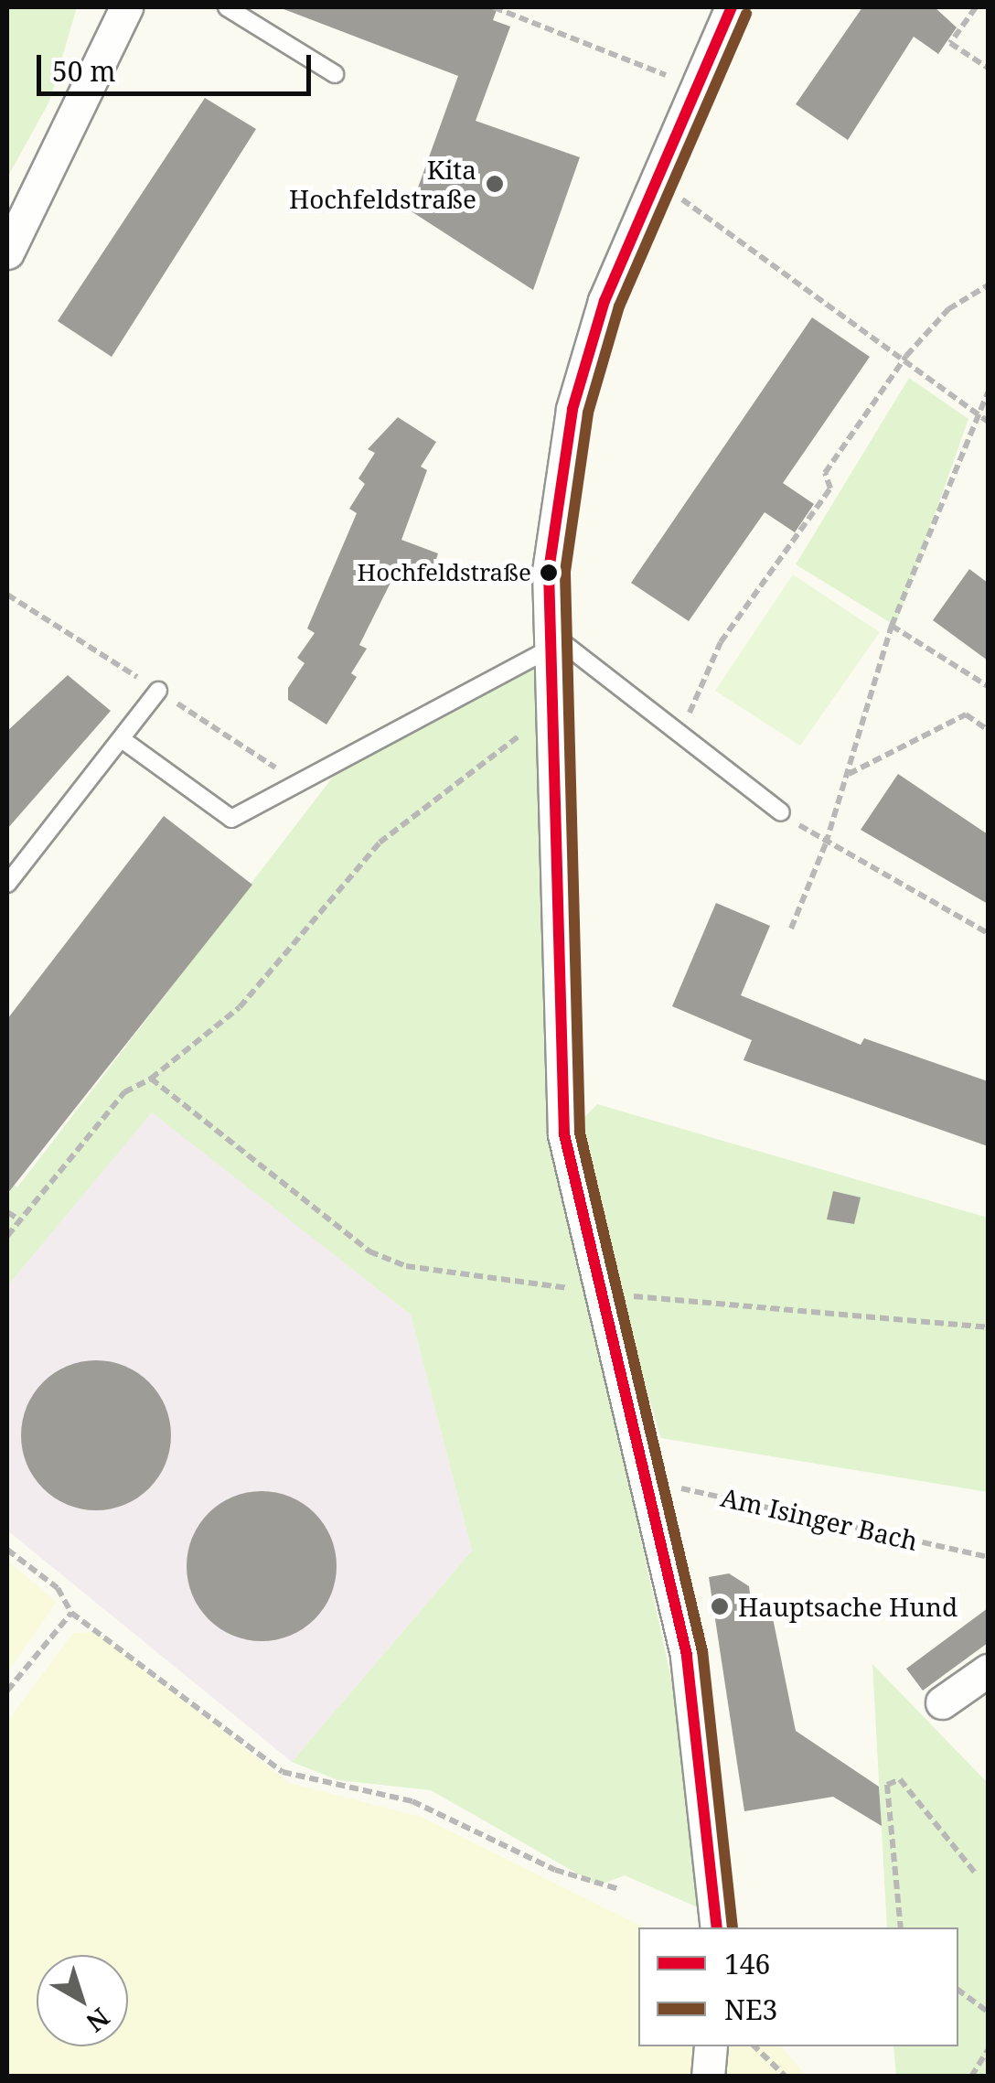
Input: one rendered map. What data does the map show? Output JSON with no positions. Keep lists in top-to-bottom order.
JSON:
{
  "streets": {
    "path": ["Am Isinger Bach"]
  },
  "places": ["Kita Hochfeldstraße", "Hochfeldstraße", "Hauptsache Hund"],
  "lines": ["transit line 146", "transit line NE3"],
  "legend": ["146", "NE3"],
  "scale_bar": "50 m",
  "north": "bottom right"
}
